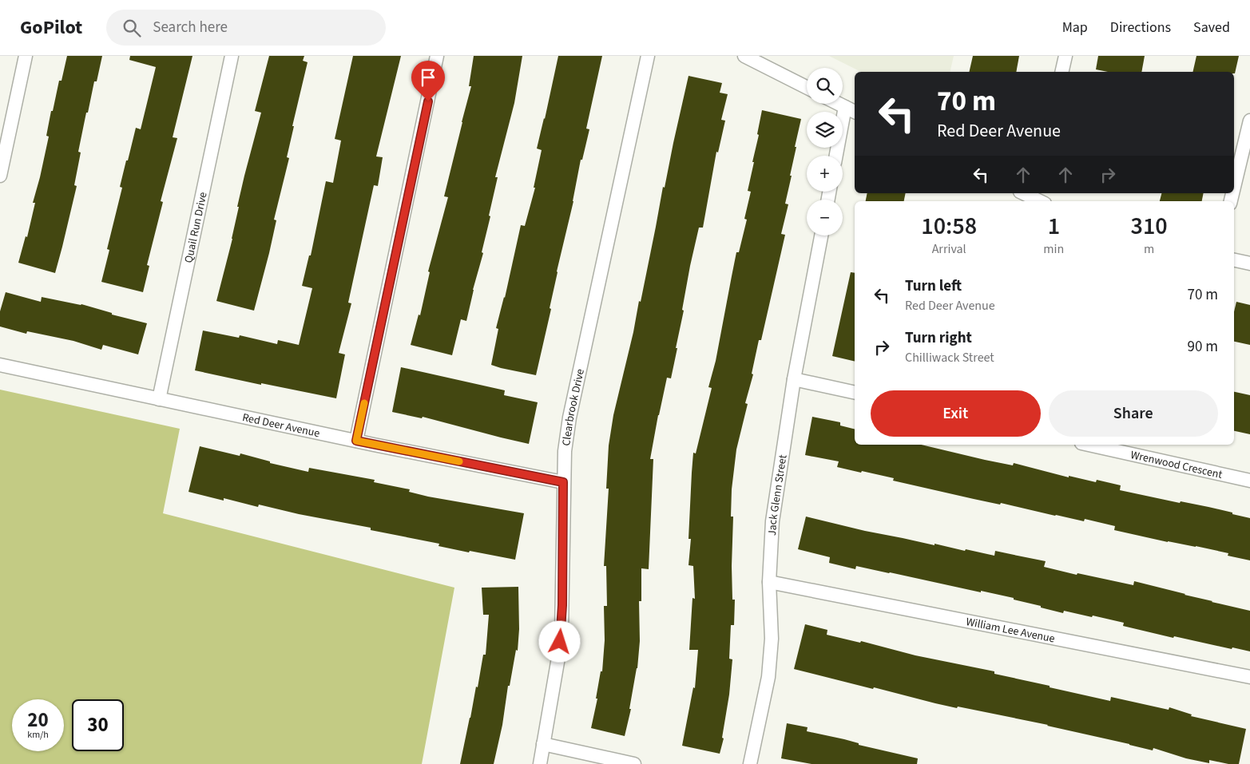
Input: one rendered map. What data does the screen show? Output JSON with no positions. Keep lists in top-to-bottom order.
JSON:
{
  "streets": {
    "street": [
      "Quail Run Drive",
      "Clearbrook Drive",
      "Red Deer Avenue",
      "Wrenwood Crescent",
      "Jack Glenn Street",
      "William Lee Avenue"
    ]
  },
  "crossings": [
    ["Quail Run Drive", "Red Deer Avenue"],
    ["Clearbrook Drive", "Red Deer Avenue"],
    ["Jack Glenn Street", "William Lee Avenue"]
  ],
  "page": {
    "header": "GoPilot",
    "search": "Search here",
    "nav": ["Map", "Directions", "Saved"],
    "map_buttons": ["+", "−"],
    "turn": ["70 m", "Red Deer Avenue"],
    "eta": [
      "10:58",
      "Arrival",
      "1",
      "min",
      "310",
      "m"
    ],
    "list": [
      {
        "name": "Turn left",
        "note": "Red Deer Avenue",
        "value": "70 m"
      },
      {
        "name": "Turn right",
        "note": "Chilliwack Street",
        "value": "90 m"
      }
    ],
    "buttons": ["Exit", "Share"],
    "speed": "20 km/h",
    "limit": "30"
  }
}
